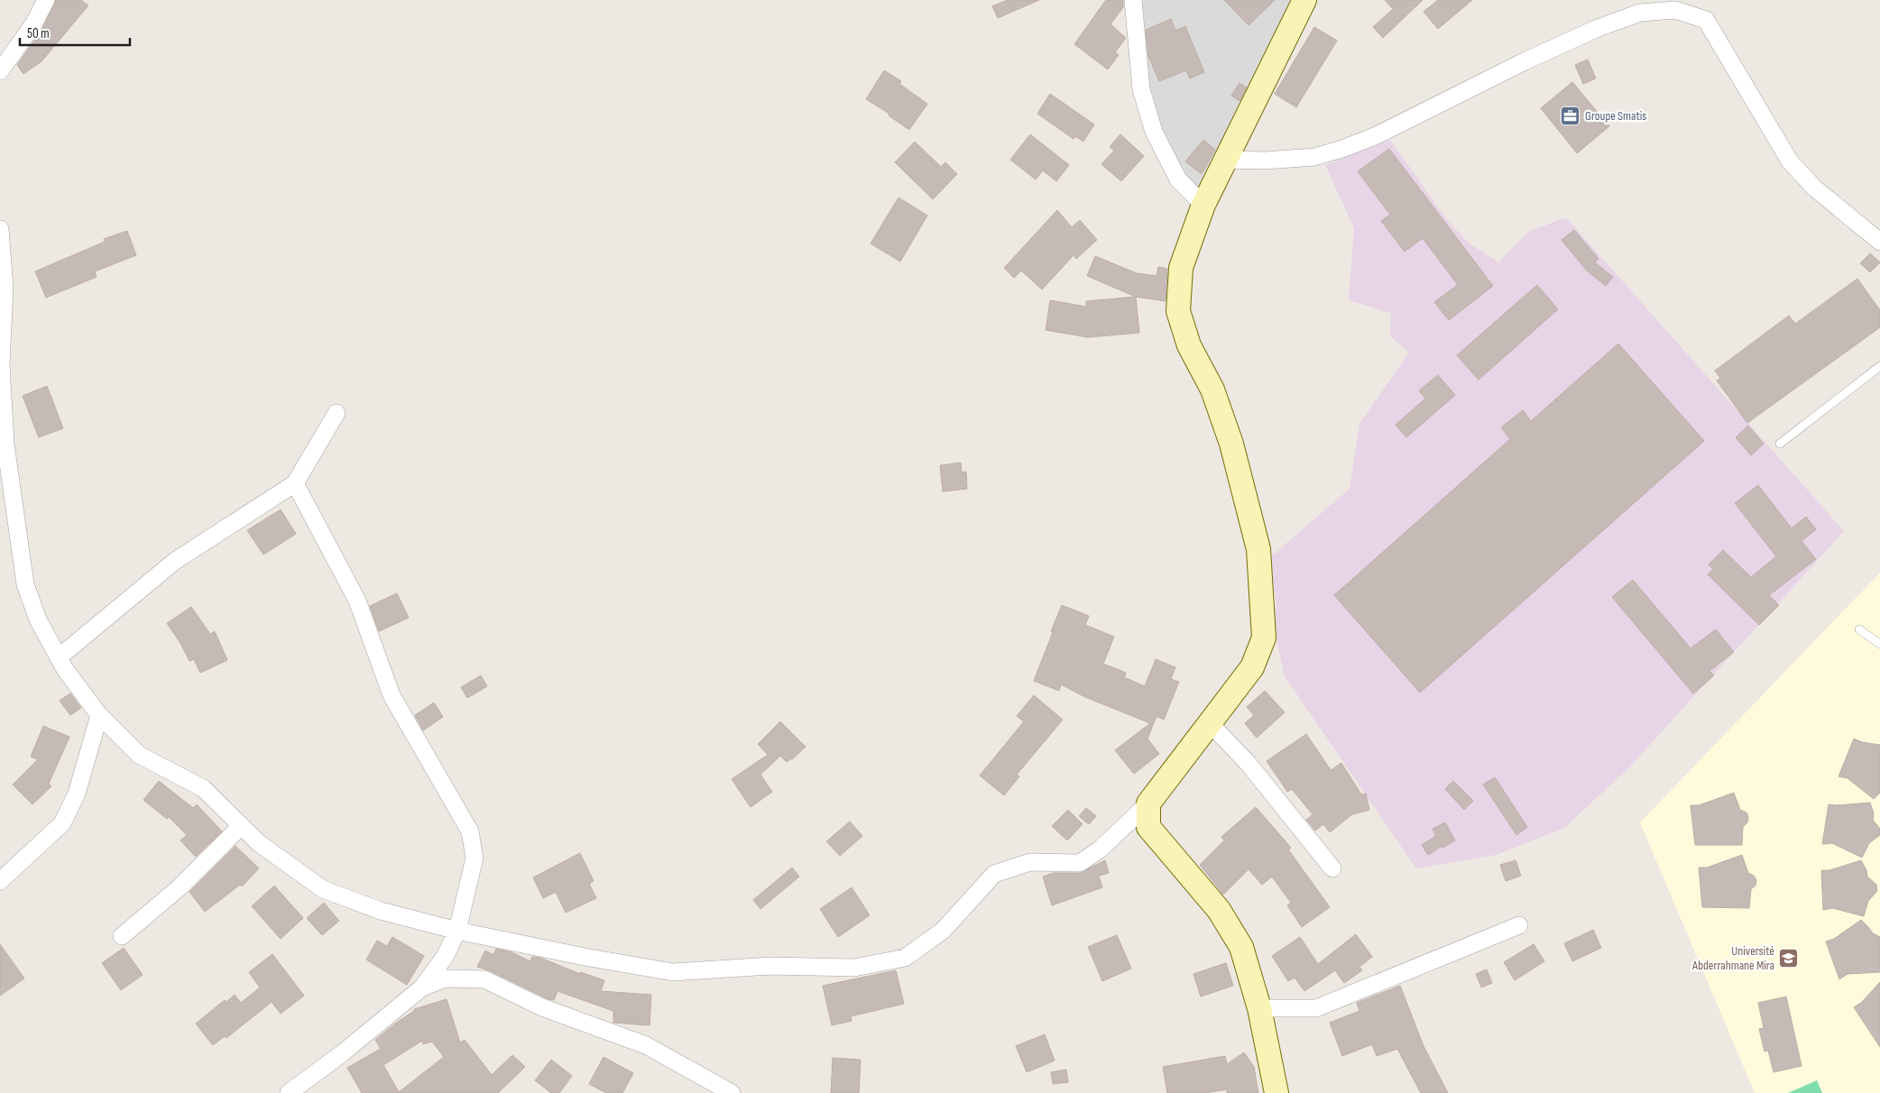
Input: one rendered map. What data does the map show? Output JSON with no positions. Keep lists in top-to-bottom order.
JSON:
{
  "places": {
    "office": ["Groupe Smatis"],
    "school or university": ["Université Abderrahmane Mira"]
  },
  "scale_bar": "50 m"
}
